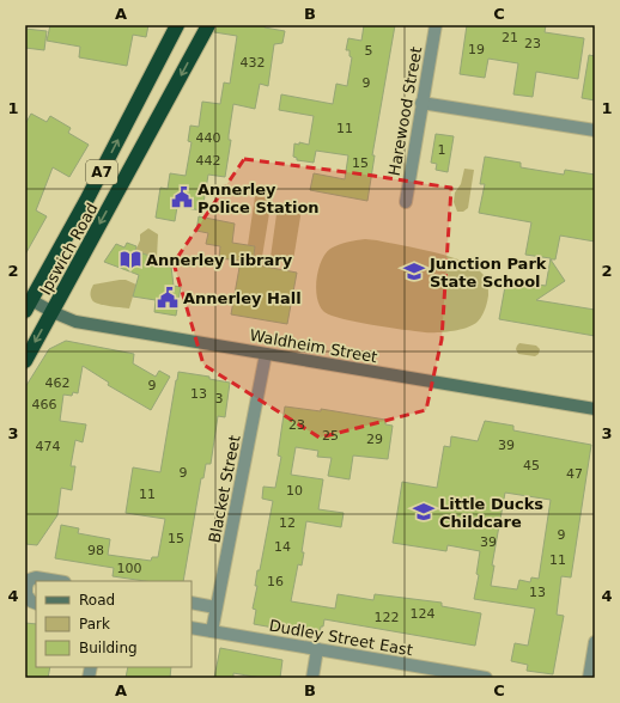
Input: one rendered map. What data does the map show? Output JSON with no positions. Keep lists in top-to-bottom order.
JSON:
{
  "streets": {
    "highway": ["A7", "Ipswich Road"],
    "street": [
      "Harewood Street",
      "Waldheim Street",
      "Blacket Street",
      "Dudley Street East"
    ]
  },
  "crossings": [
    ["Ipswich Road", "Waldheim Street"],
    ["Waldheim Street", "Blacket Street"],
    ["Blacket Street", "Dudley Street East"]
  ],
  "places": {
    "public building": ["Annerley Police Station", "Annerley Hall"],
    "library": ["Annerley Library"],
    "school or university": ["Junction Park State School", "Little Ducks Childcare"]
  },
  "house_numbers": [
    "21",
    "23",
    "19",
    "5",
    "432",
    "9",
    "11",
    "440",
    "1",
    "442",
    "15",
    "462",
    "9",
    "13",
    "3",
    "466",
    "23",
    "25",
    "29",
    "39",
    "474",
    "45",
    "9",
    "47",
    "10",
    "11",
    "12",
    "9",
    "15",
    "39",
    "14",
    "98",
    "11",
    "100",
    "16",
    "13",
    "124",
    "122"
  ],
  "legend": ["Road", "Park", "Building"],
  "grid": {
    "columns": ["A", "B", "C"],
    "rows": [
      "1",
      "2",
      "3",
      "4"
    ]
  }
}
